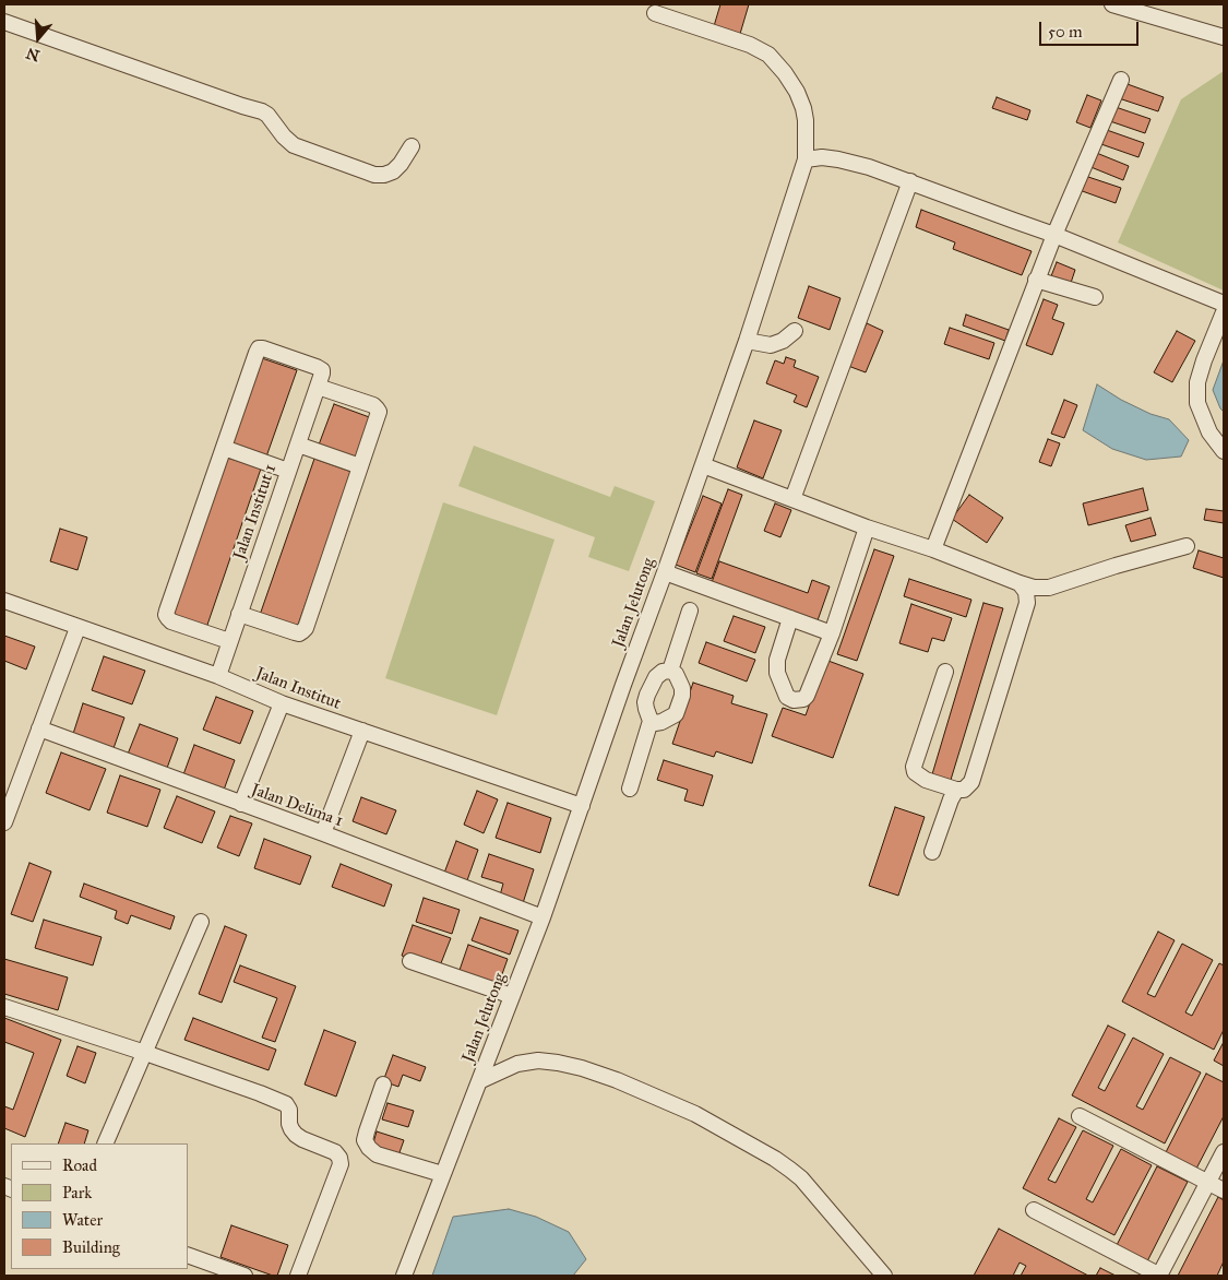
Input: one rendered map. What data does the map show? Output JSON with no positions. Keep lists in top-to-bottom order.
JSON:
{
  "streets": {
    "street": [
      "Jalan Institut 1",
      "Jalan Jelutong",
      "Jalan Institut",
      "Jalan Delima 1"
    ]
  },
  "crossings": [
    ["Jalan Institut 1", "Jalan Institut"],
    ["Jalan Jelutong", "Jalan Institut"],
    ["Jalan Jelutong", "Jalan Delima 1"]
  ],
  "legend": [
    "Road",
    "Park",
    "Water",
    "Building"
  ],
  "scale_bar": "50 m",
  "north": "bottom"
}
